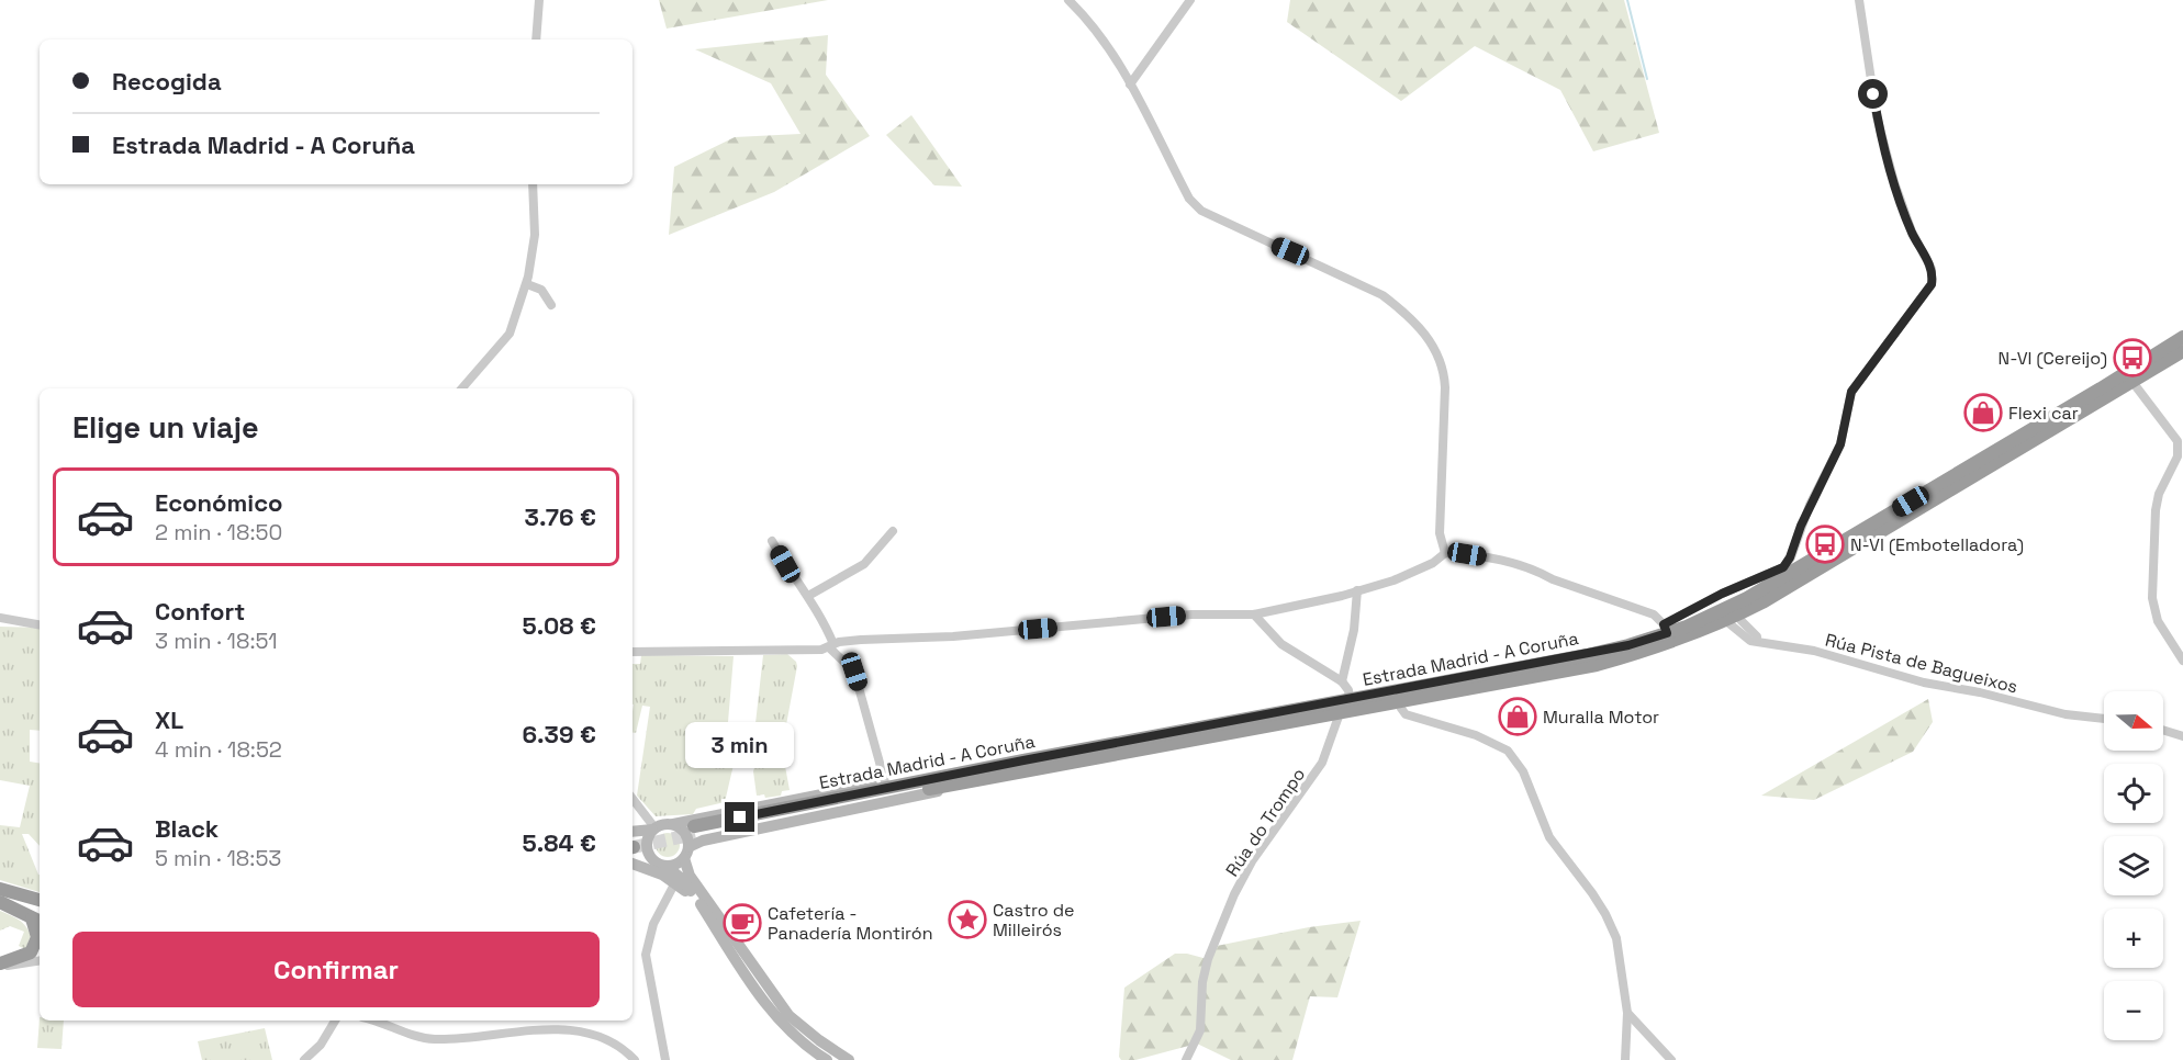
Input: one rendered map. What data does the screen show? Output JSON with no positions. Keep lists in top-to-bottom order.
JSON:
{
  "streets": {
    "highway": ["Estrada Madrid - A Coruña"],
    "street": ["Rúa Pista de Bagueixos", "Rúa do Trompo"]
  },
  "crossings": [
    ["Estrada Madrid - A Coruña", "Rúa Pista de Bagueixos"],
    ["Estrada Madrid - A Coruña", "Rúa do Trompo"]
  ],
  "places": {
    "bus stop": ["N-VI (Cereijo)", "N-VI (Embotelladora)"],
    "shop": ["Flexi car", "Muralla Motor"],
    "place": ["Castro de Milleirós"],
    "cafe": ["Cafetería - Panadería Montirón"]
  },
  "north": "right",
  "page": {
    "banner": ["Recogida", "Estrada Madrid - A Coruña"],
    "heading": "Elige un viaje",
    "list": [
      {
        "name": "Económico",
        "note": "2 min · 18:50",
        "value": "3.76 €"
      },
      {
        "name": "Confort",
        "note": "3 min · 18:51",
        "value": "5.08 €"
      },
      {
        "name": "XL",
        "note": "4 min · 18:52",
        "value": "6.39 €"
      },
      {
        "name": "Black",
        "note": "5 min · 18:53",
        "value": "5.84 €"
      }
    ],
    "map_buttons": ["+", "−"],
    "bubble": "3 min",
    "buttons": "Confirmar"
  }
}
